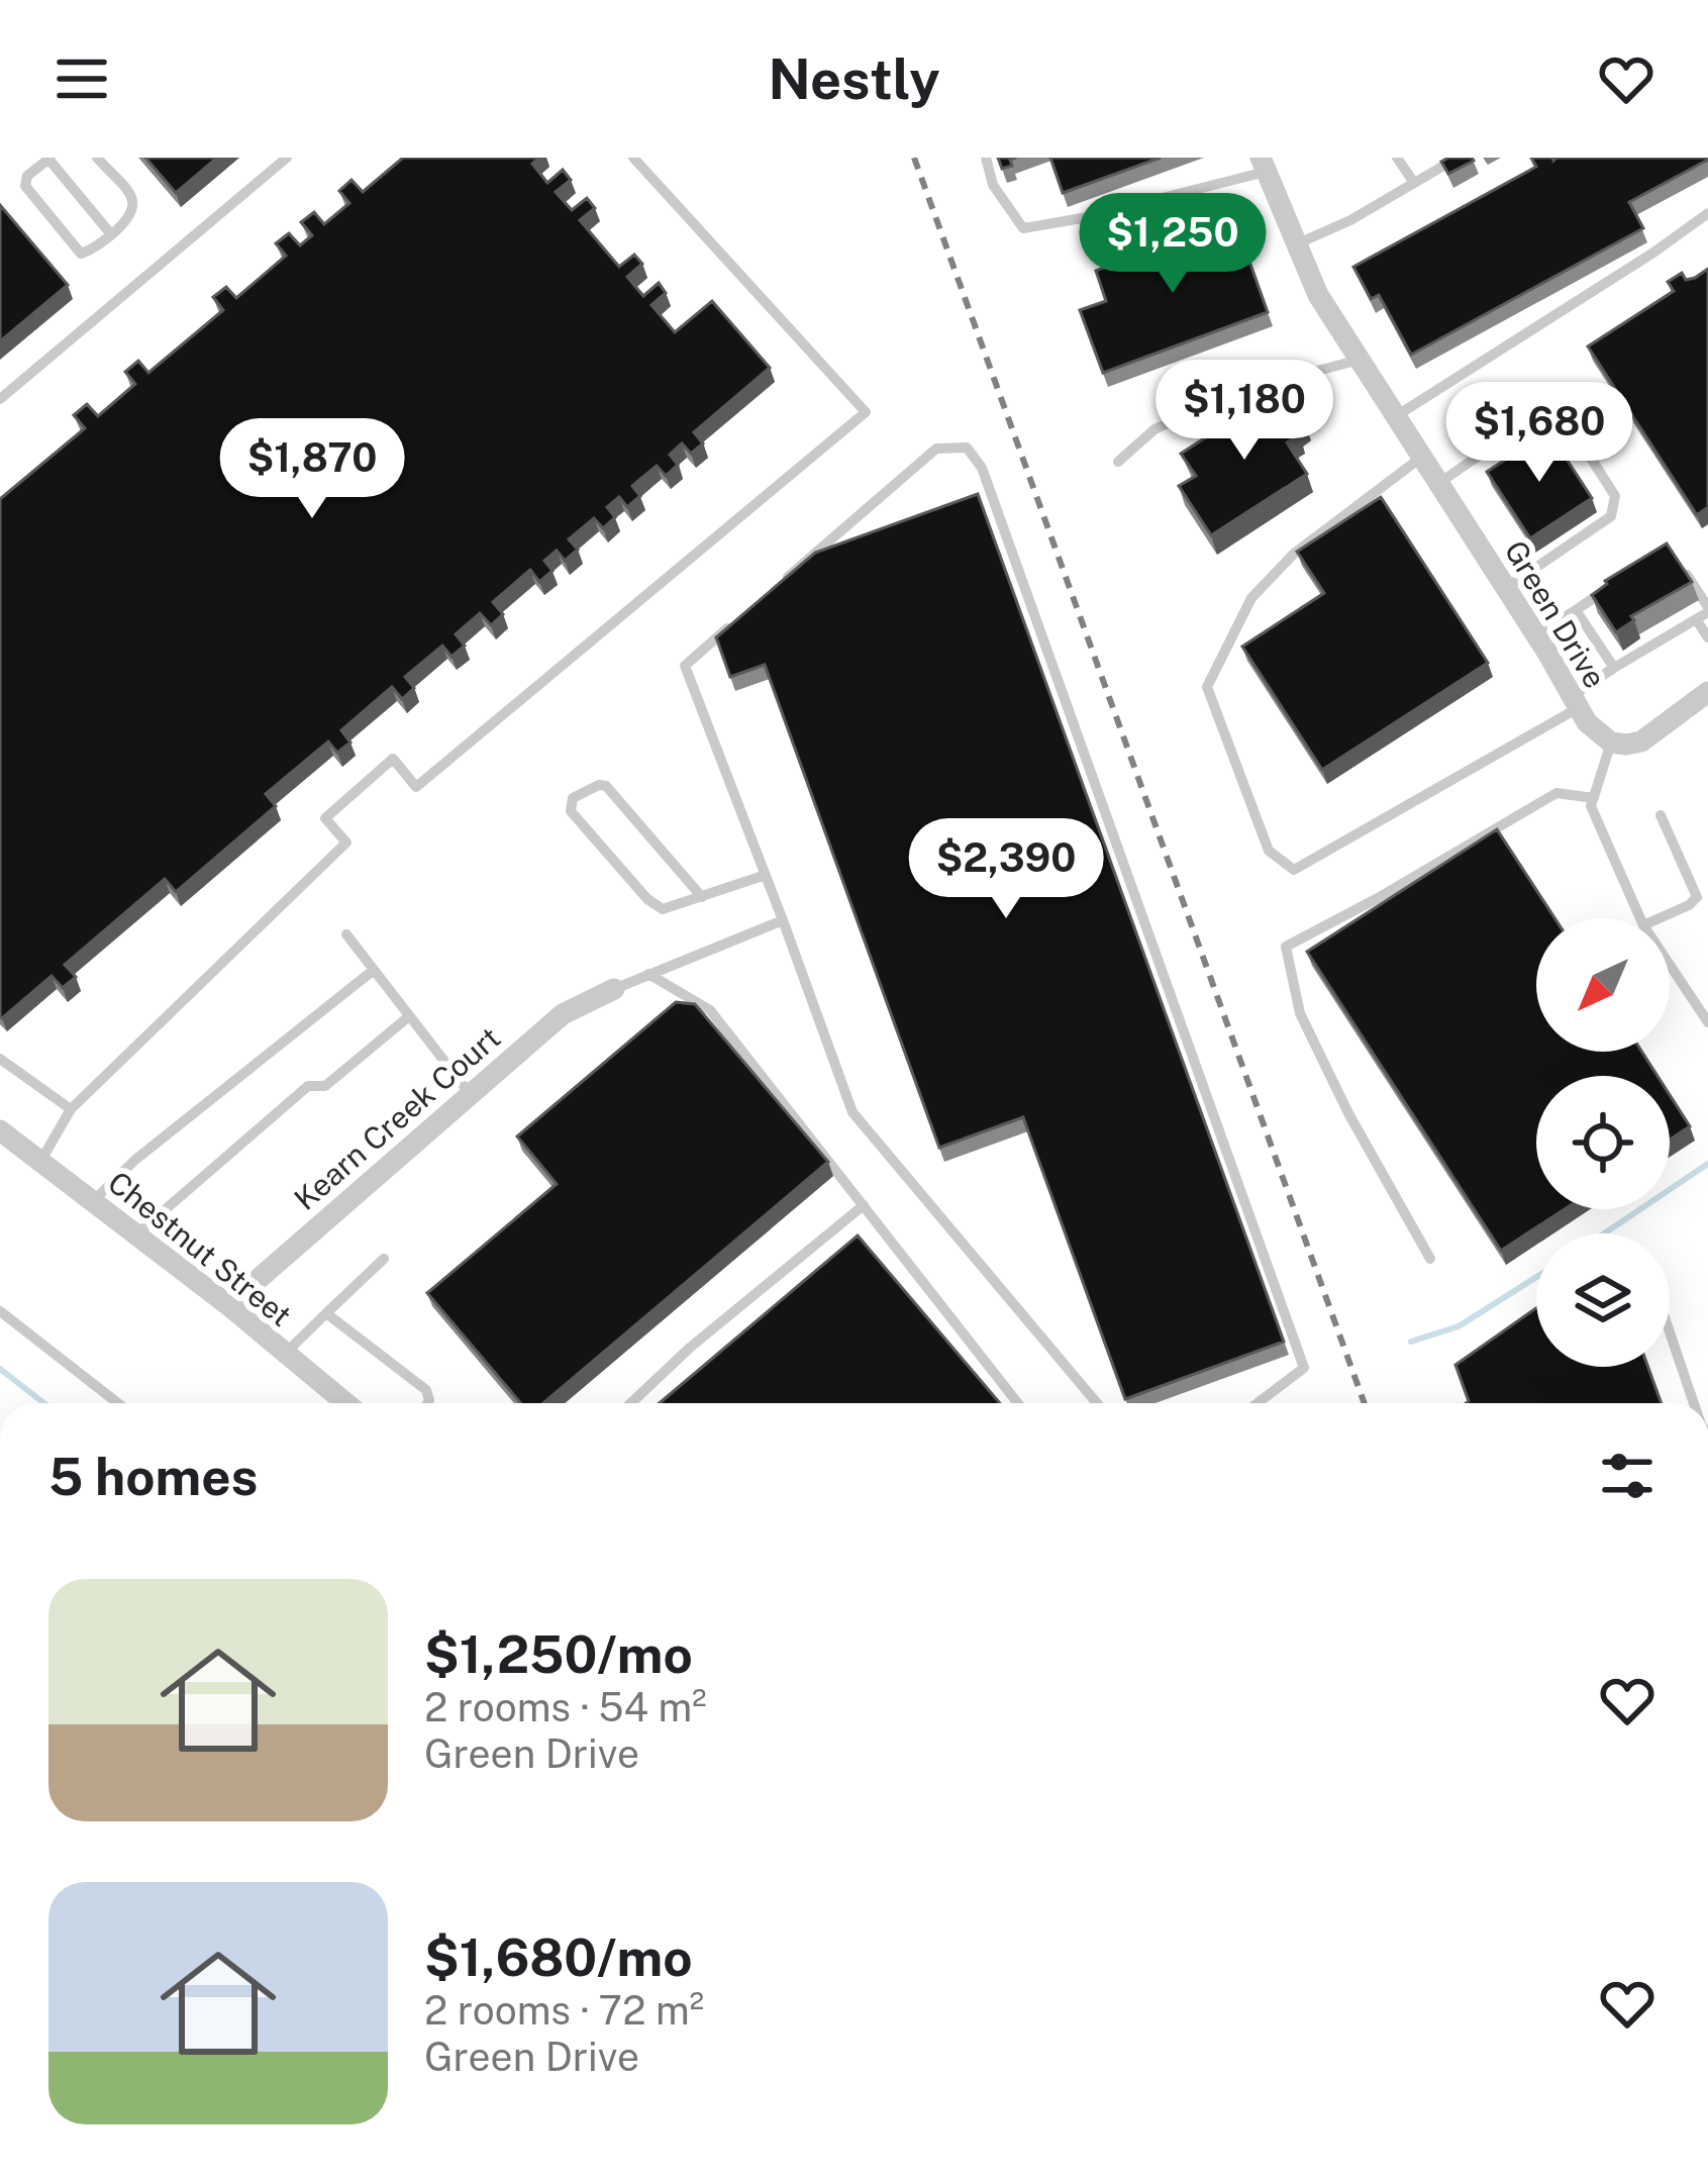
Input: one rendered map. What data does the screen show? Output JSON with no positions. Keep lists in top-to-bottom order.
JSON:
{
  "streets": {
    "street": ["Green Drive", "Kearn Creek Court", "Chestnut Street"]
  },
  "crossings": [
    ["Kearn Creek Court", "Chestnut Street"]
  ],
  "north": "bottom left",
  "page": {
    "header": "Nestly",
    "price": [
      "$1,250",
      "$1,180",
      "$1,680",
      "$1,870",
      "$2,390"
    ],
    "heading": "5 homes",
    "list": [
      {
        "name": "$1,250/mo",
        "note": "2 rooms · 54 m² · Green Drive"
      },
      {
        "name": "$1,680/mo",
        "note": "2 rooms · 72 m² · Green Drive"
      }
    ]
  }
}
